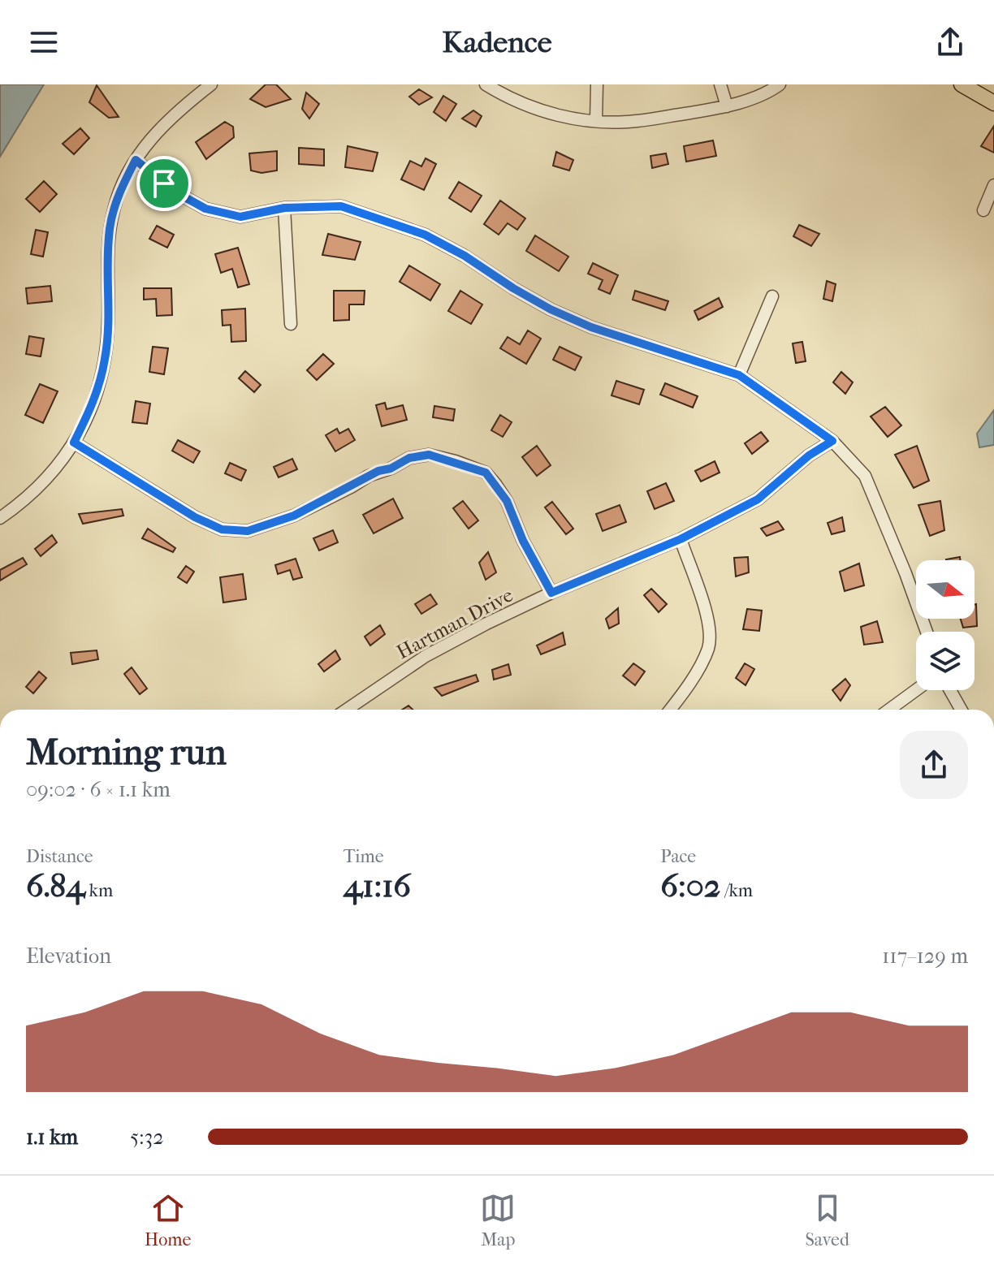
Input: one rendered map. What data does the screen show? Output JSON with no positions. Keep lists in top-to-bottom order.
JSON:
{
  "streets": {
    "street": ["Hartman Drive"]
  },
  "north": "right",
  "page": {
    "header": "Kadence",
    "heading": ["Morning run", "09:02 · 6 × 1.1 km"],
    "stats": [
      ["Distance", "6.84 km"],
      ["Time", "41:16"],
      ["Pace", "6:02 /km"]
    ],
    "chart": ["Elevation", "117–129 m"],
    "list": [
      {
        "name": "1.1 km",
        "note": "5:32"
      }
    ],
    "tabs": ["Home", "Map", "Saved"]
  }
}
